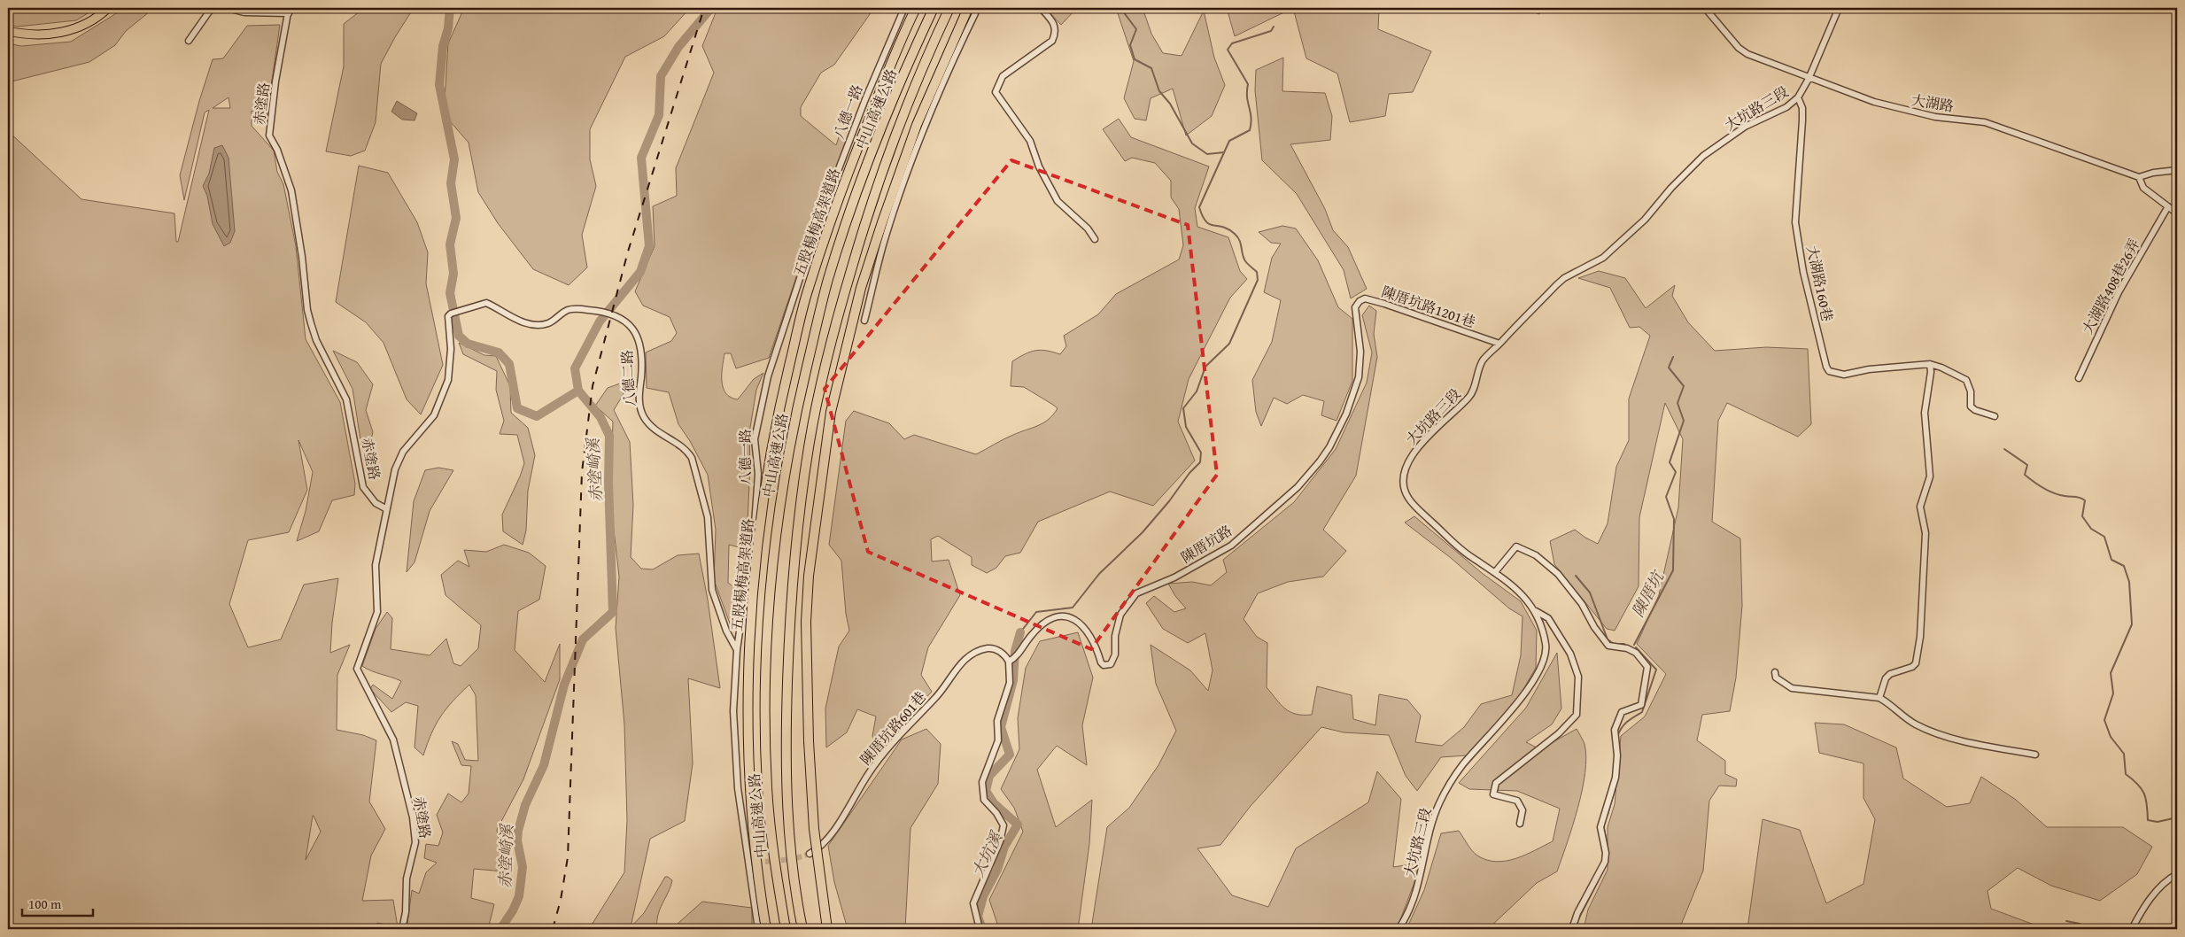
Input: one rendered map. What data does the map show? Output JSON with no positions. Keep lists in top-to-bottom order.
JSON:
{
  "streets": {
    "highway": ["中山高速公路", "五股楊梅高架道路"],
    "street": [
      "大湖路",
      "赤塗路",
      "大坑路三段",
      "八德一路",
      "大湖路160巷",
      "大湖路408巷26弄",
      "陳厝坑路1201巷",
      "八德二路",
      "陳厝坑路",
      "陳厝坑路601巷"
    ]
  },
  "crossings": [
    ["大湖路", "大坑路三段"],
    ["赤塗路", "八德二路"],
    ["大坑路三段", "大湖路160巷"],
    ["大坑路三段", "陳厝坑路1201巷"],
    ["八德一路", "八德二路"],
    ["陳厝坑路1201巷", "陳厝坑路"],
    ["陳厝坑路", "陳厝坑路601巷"]
  ],
  "water": ["赤塗崎溪", "陳厝坑", "大坑溪"],
  "scale_bar": "100 m"
}
